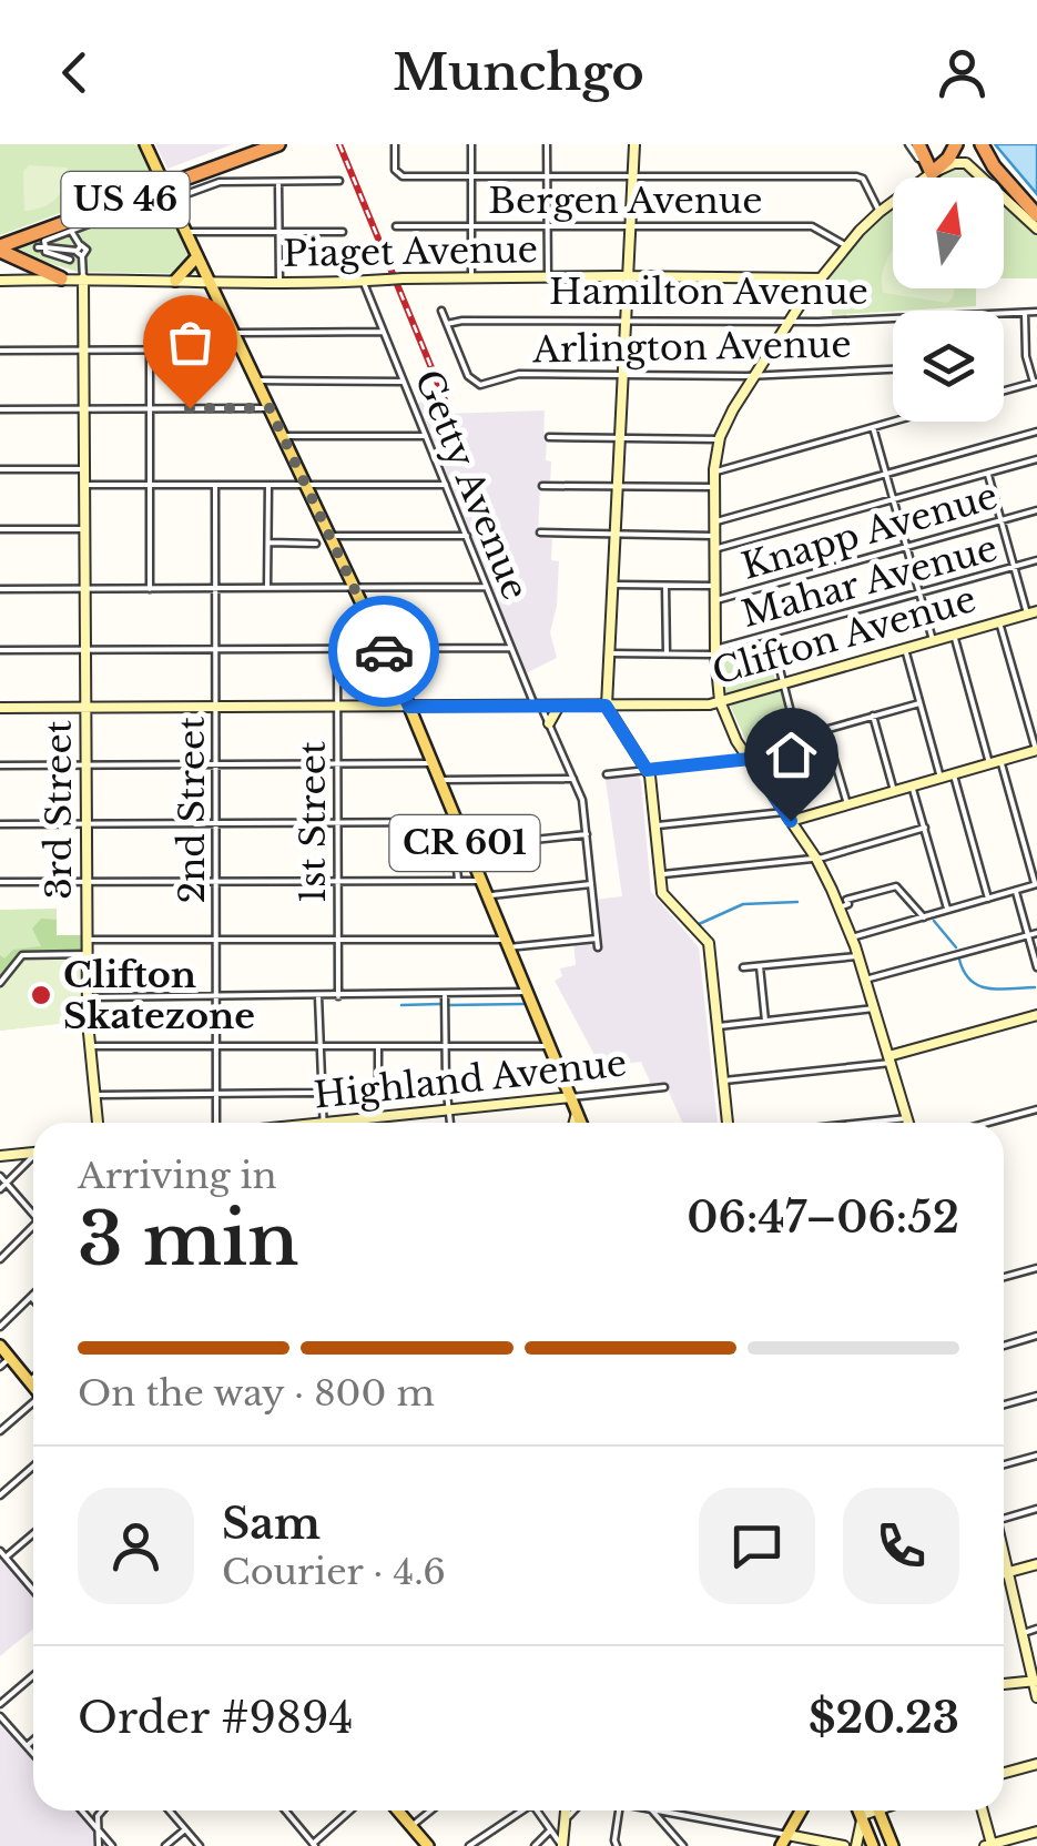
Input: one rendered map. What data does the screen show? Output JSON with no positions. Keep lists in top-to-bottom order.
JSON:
{
  "streets": {
    "highway": ["US 46"],
    "main road": [
      "Piaget Avenue",
      "Clifton Avenue",
      "3rd Street",
      "CR 601",
      "Highland Avenue"
    ],
    "street": [
      "Bergen Avenue",
      "Hamilton Avenue",
      "Arlington Avenue",
      "Getty Avenue",
      "Knapp Avenue",
      "Mahar Avenue",
      "2nd Street",
      "1st Street"
    ]
  },
  "crossings": [
    ["Piaget Avenue", "Getty Avenue"],
    ["Piaget Avenue", "CR 601"],
    ["Hamilton Avenue", "Arlington Avenue"],
    ["Getty Avenue", "Clifton Avenue"],
    ["Clifton Avenue", "3rd Street"],
    ["Clifton Avenue", "2nd Street"],
    ["Clifton Avenue", "1st Street"],
    ["Clifton Avenue", "CR 601"],
    ["CR 601", "Highland Avenue"]
  ],
  "places": ["Clifton Skatezone"],
  "north": "top",
  "page": {
    "header": "Munchgo",
    "heading": ["3 min", "Arriving in", "06:47–06:52"],
    "panel": [
      "Sam",
      "Courier · 4.6",
      "Order #9894",
      "$20.23"
    ],
    "bar": "On the way · 800 m"
  }
}
